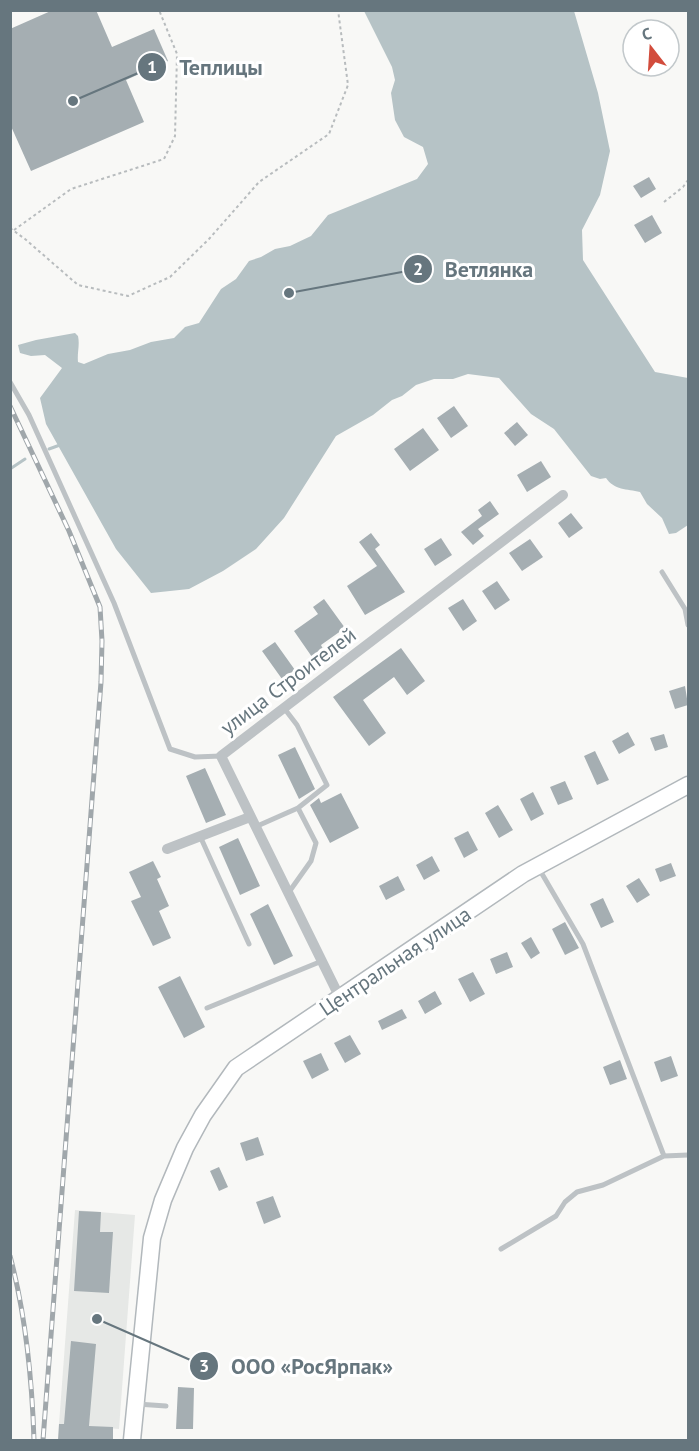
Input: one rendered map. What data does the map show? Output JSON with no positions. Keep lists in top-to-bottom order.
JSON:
{
  "streets": {
    "main road": ["Центральная улица"],
    "street": ["улица Строителей"]
  },
  "crossings": [
    ["улица Строителей", "Центральная улица"]
  ],
  "places": ["Теплицы", "Ветлянка", "ООО «РосЯрпак»"],
  "north": "top"
}
